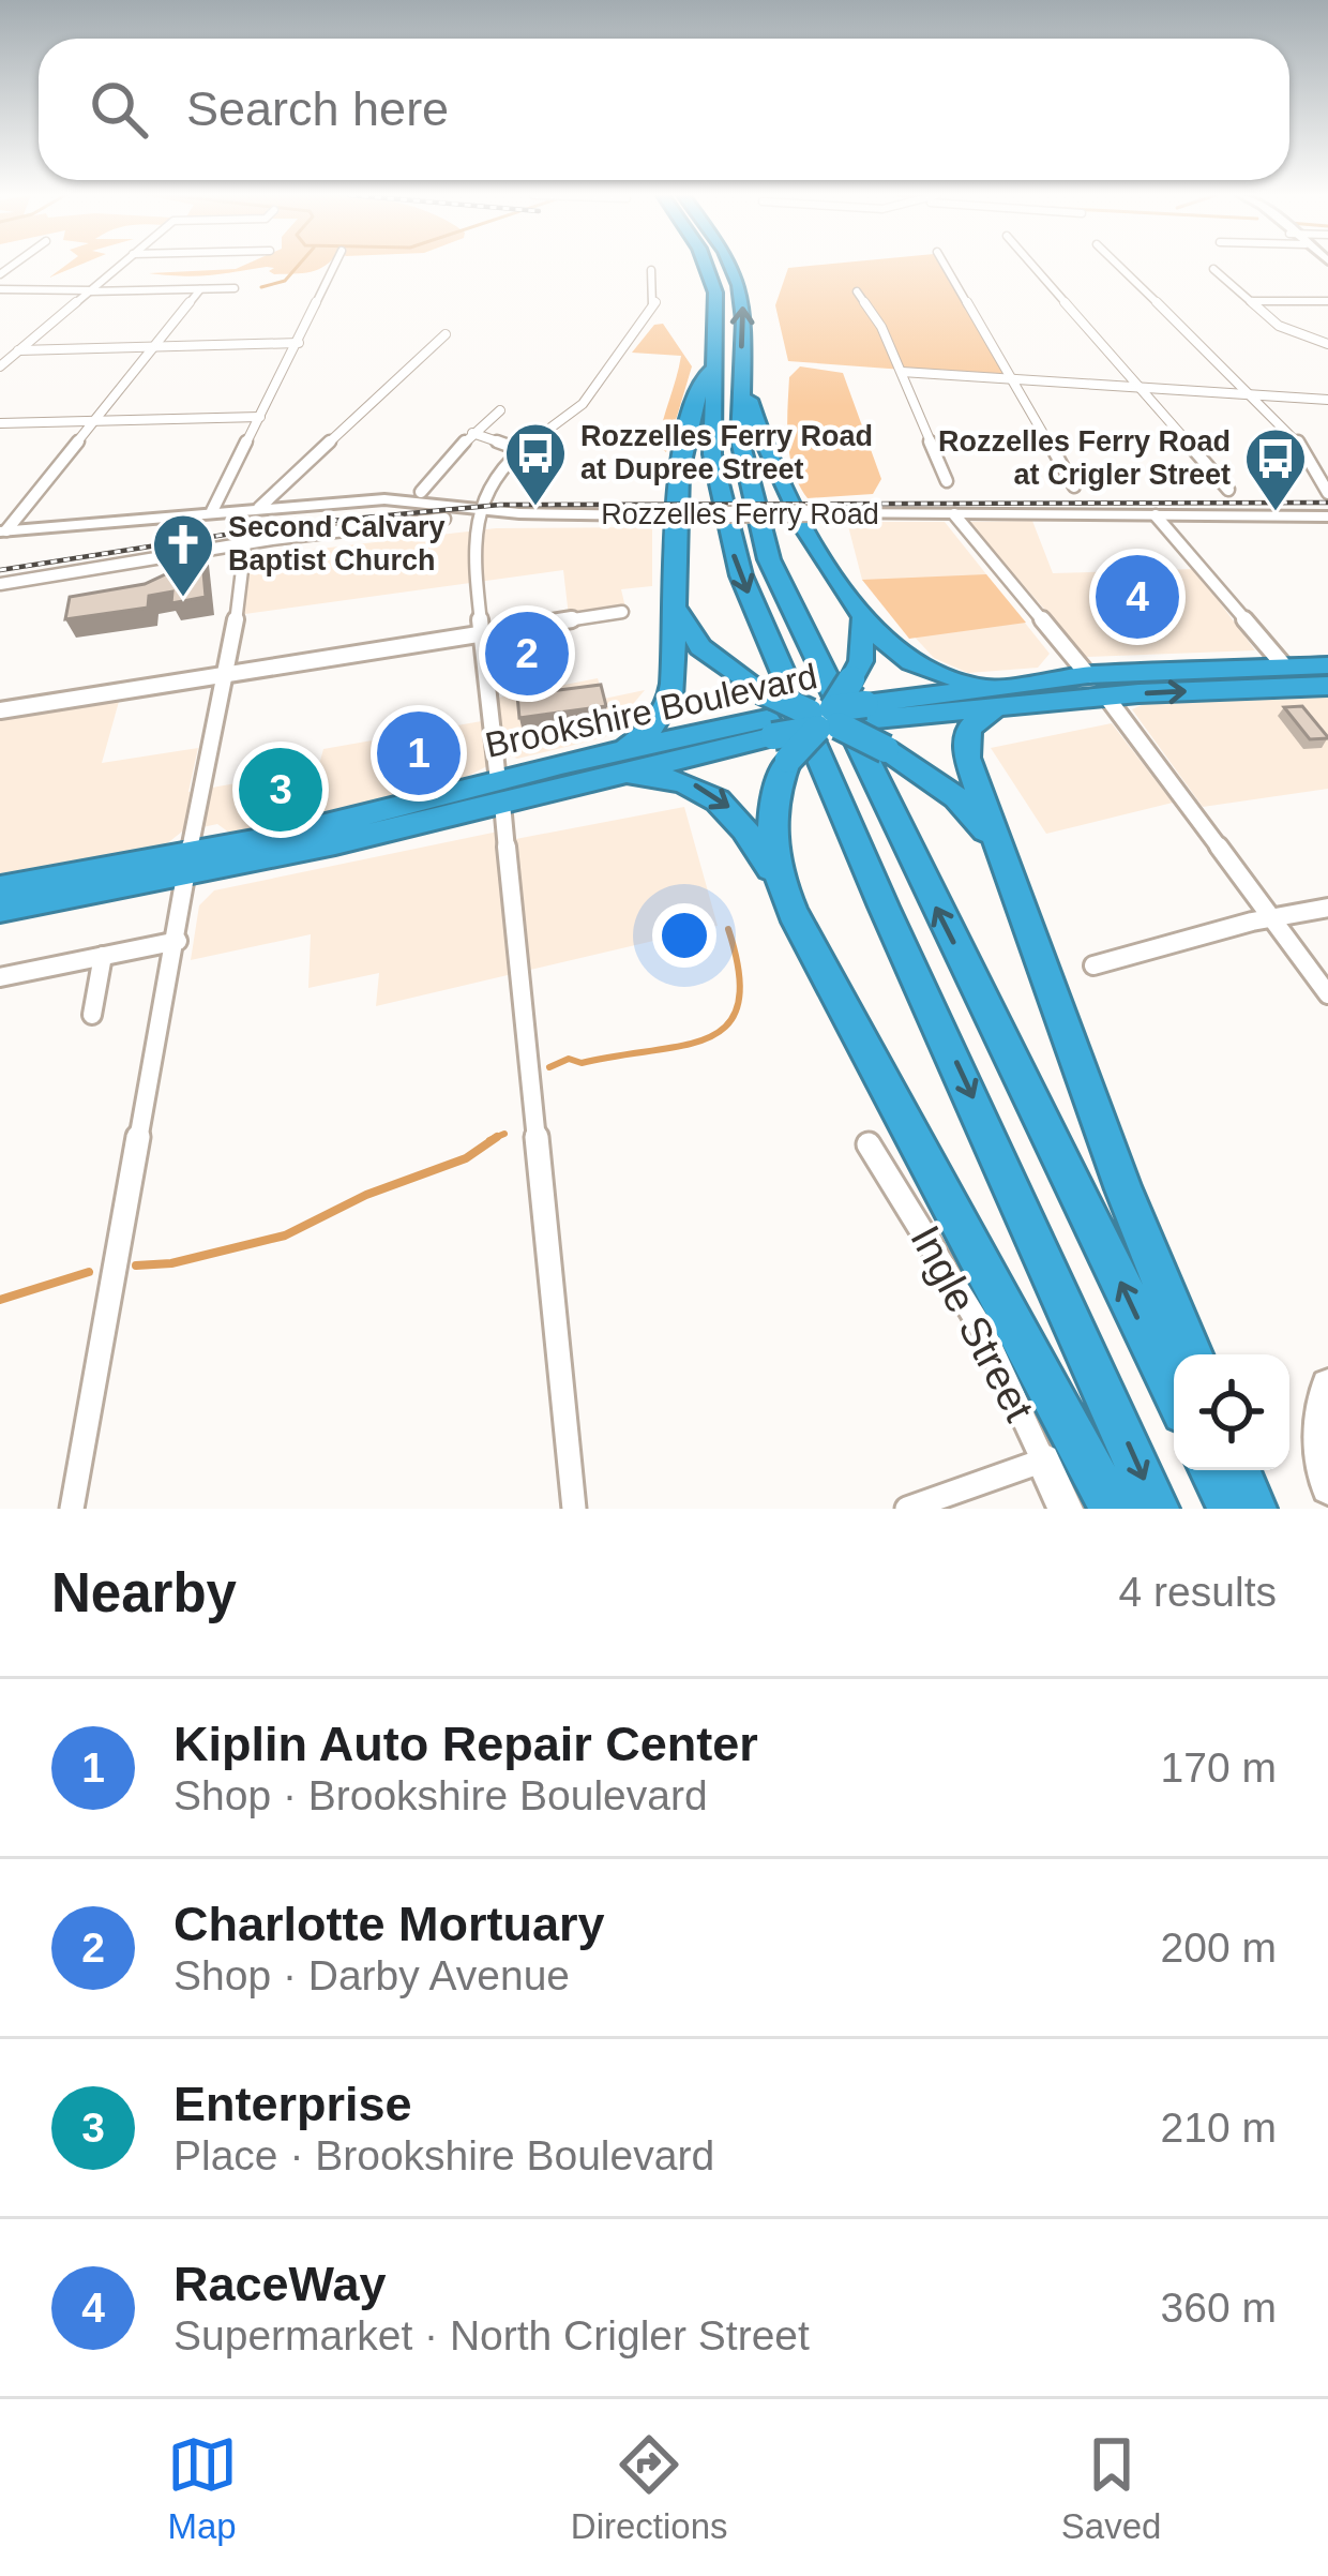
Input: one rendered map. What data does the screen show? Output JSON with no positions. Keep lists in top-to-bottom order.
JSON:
{
  "streets": {
    "highway": ["Brookshire Boulevard"],
    "street": ["Rozzelles Ferry Road", "Ingle Street"]
  },
  "places": {
    "bus stop": ["Rozzelles Ferry Road at Dupree Street", "Rozzelles Ferry Road at Crigler Street"],
    "church": ["Second Calvary Baptist Church"]
  },
  "page": {
    "search": "Search here",
    "pins": [
      "4",
      "2",
      "1",
      "3"
    ],
    "heading": ["Nearby", "4 results"],
    "list": [
      {
        "mark": "1",
        "name": "Kiplin Auto Repair Center",
        "note": "Shop · Brookshire Boulevard",
        "value": "170 m"
      },
      {
        "mark": "2",
        "name": "Charlotte Mortuary",
        "note": "Shop · Darby Avenue",
        "value": "200 m"
      },
      {
        "mark": "3",
        "name": "Enterprise",
        "note": "Place · Brookshire Boulevard",
        "value": "210 m"
      },
      {
        "mark": "4",
        "name": "RaceWay",
        "note": "Supermarket · North Crigler Street",
        "value": "360 m"
      }
    ],
    "nav": ["Map", "Directions", "Saved"]
  }
}
